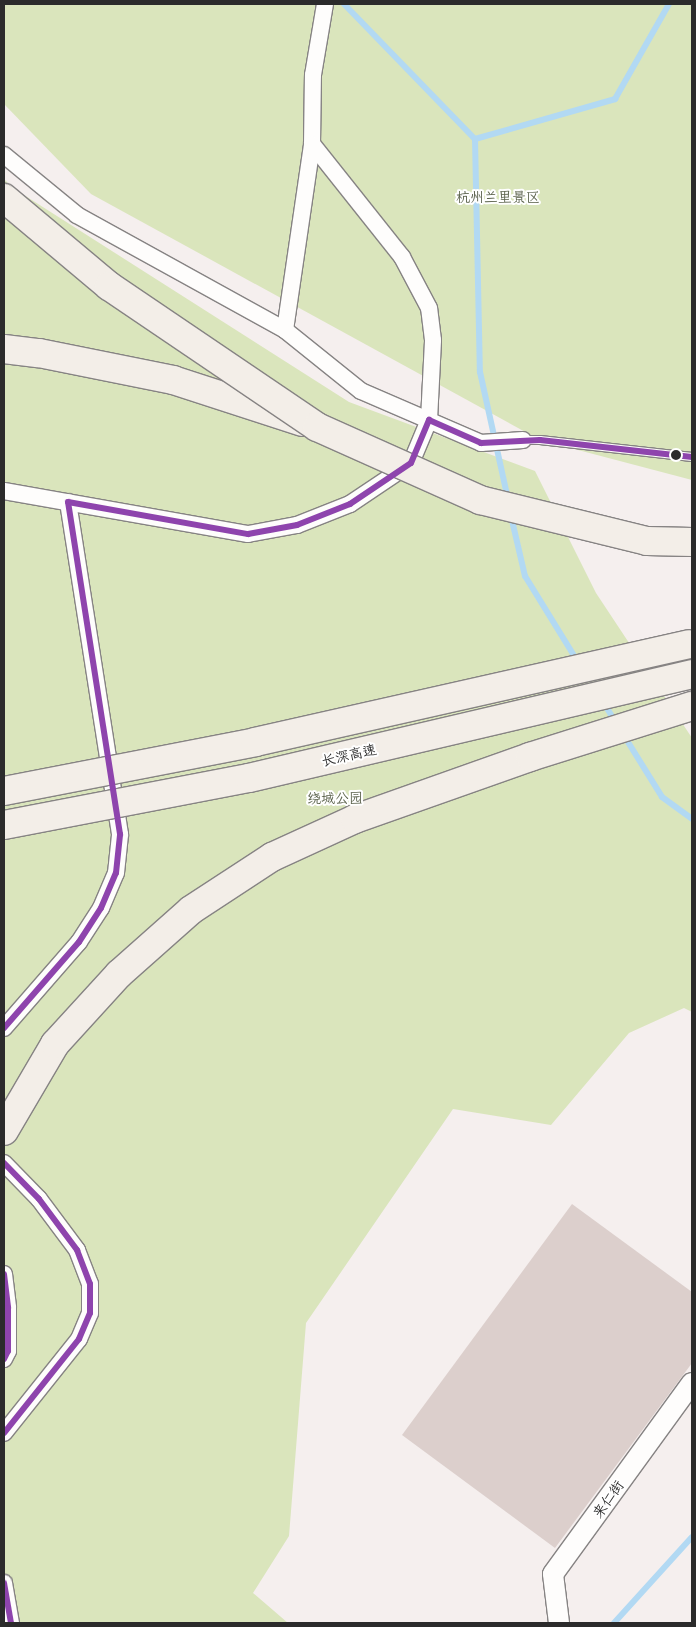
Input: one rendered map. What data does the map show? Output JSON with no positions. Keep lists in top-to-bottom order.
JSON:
{
  "streets": {
    "highway": ["长深高速"],
    "street": ["来仁街"]
  },
  "parks": ["杭州兰里景区", "绕城公园"]
}
